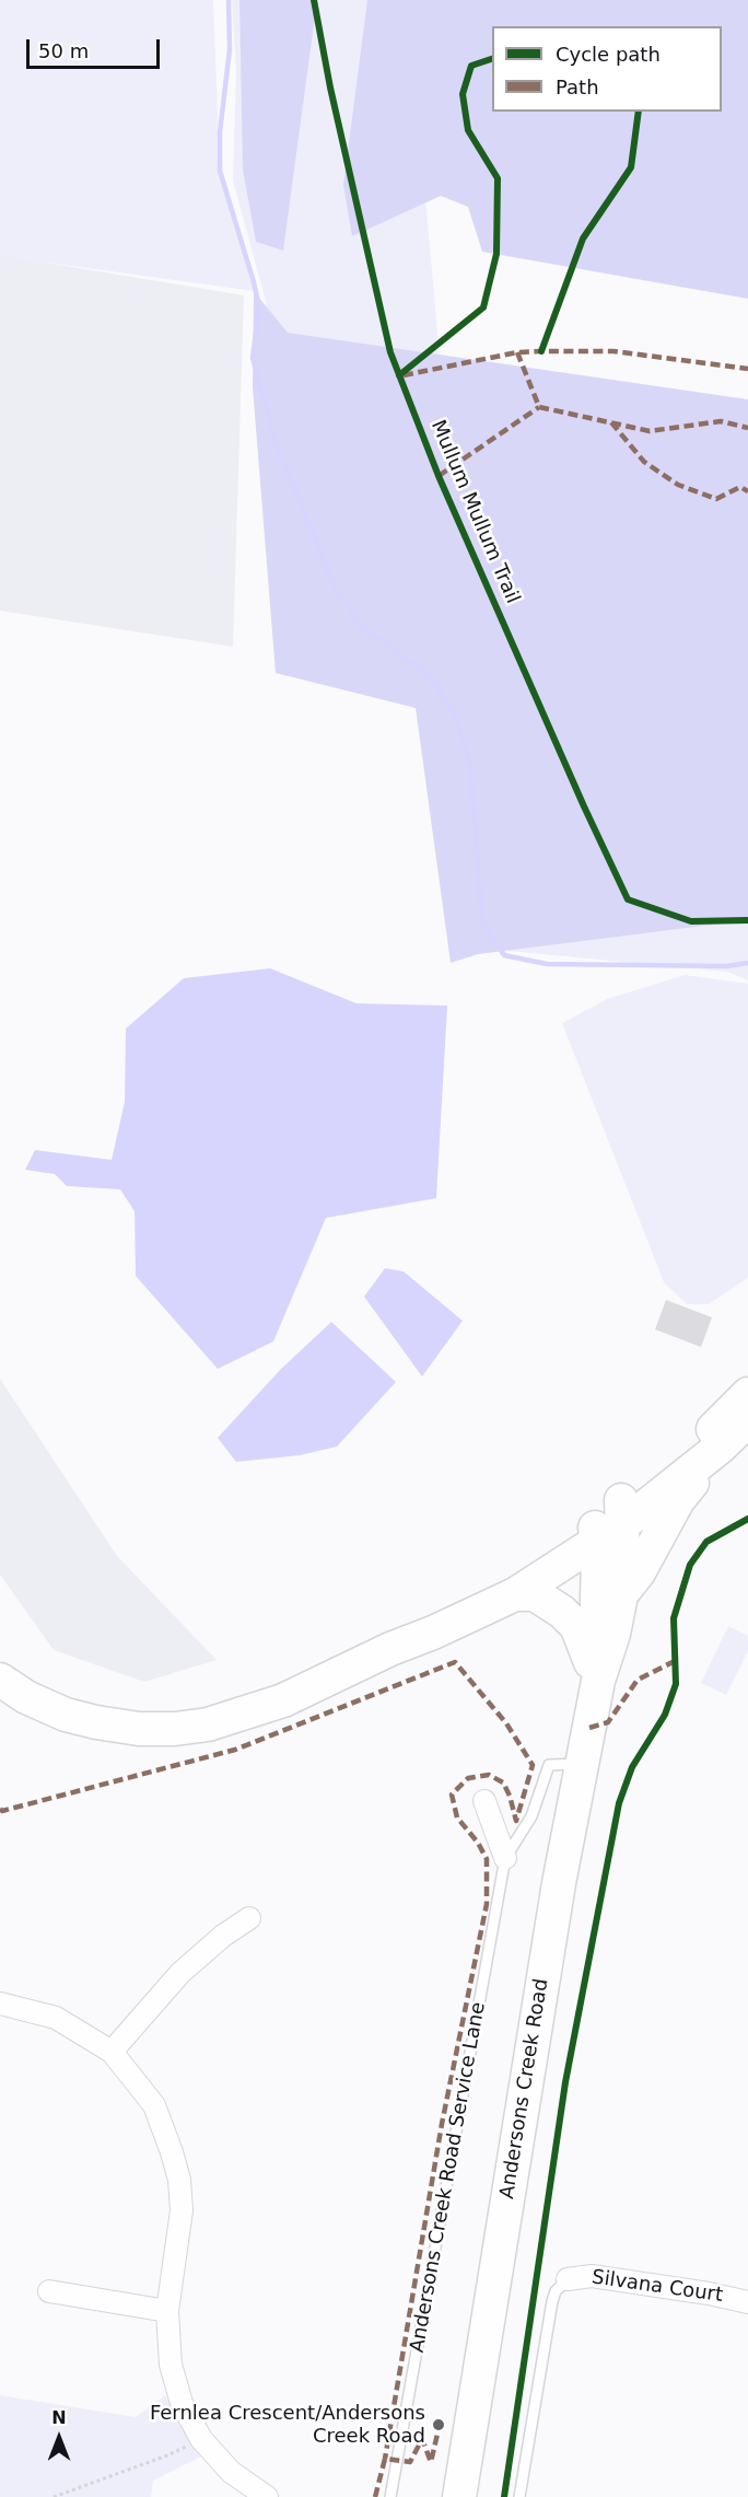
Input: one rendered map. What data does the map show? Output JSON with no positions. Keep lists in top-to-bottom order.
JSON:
{
  "streets": {
    "main road": ["Andersons Creek Road"],
    "street": ["Silvana Court"],
    "lane": ["Andersons Creek Road Service Lane"],
    "cycle path": ["Mullum Mullum Trail"]
  },
  "crossings": [
    ["Andersons Creek Road", "Andersons Creek Road Service Lane"]
  ],
  "places": ["Fernlea Crescent/Andersons Creek Road"],
  "legend": ["Cycle path", "Path"],
  "scale_bar": "50 m",
  "north": "top"
}
